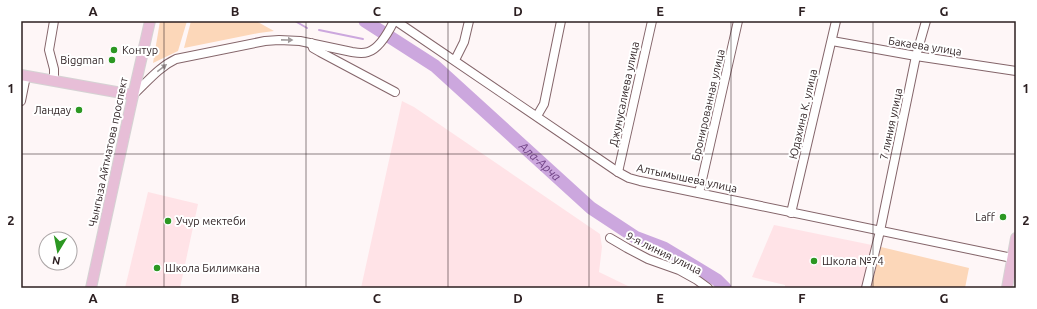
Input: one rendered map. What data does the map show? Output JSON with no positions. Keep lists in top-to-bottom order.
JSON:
{
  "streets": {
    "main road": ["Чынгыза Айтматова проспект"],
    "street": [
      "Бакаева улица",
      "Джунусалиева улица",
      "Бронированная улица",
      "Юдахина К. улица",
      "7 линия улица",
      "Алтымышева улица",
      "9-я линия улица"
    ]
  },
  "crossings": [
    ["Бакаева улица", "Юдахина К. улица"],
    ["Бакаева улица", "7 линия улица"],
    ["Джунусалиева улица", "Алтымышева улица"],
    ["Бронированная улица", "Алтымышева улица"],
    ["Юдахина К. улица", "Алтымышева улица"],
    ["7 линия улица", "Алтымышева улица"]
  ],
  "water": ["Ала-Арча"],
  "places": [
    "Контур",
    "Biggman",
    "Ландау",
    "Laff",
    "Учур мектеби",
    "Школа №74",
    "Школа Билимкана"
  ],
  "north": "bottom",
  "grid": {
    "columns": [
      "A",
      "B",
      "C",
      "D",
      "E",
      "F",
      "G"
    ],
    "rows": ["1", "2"]
  }
}
